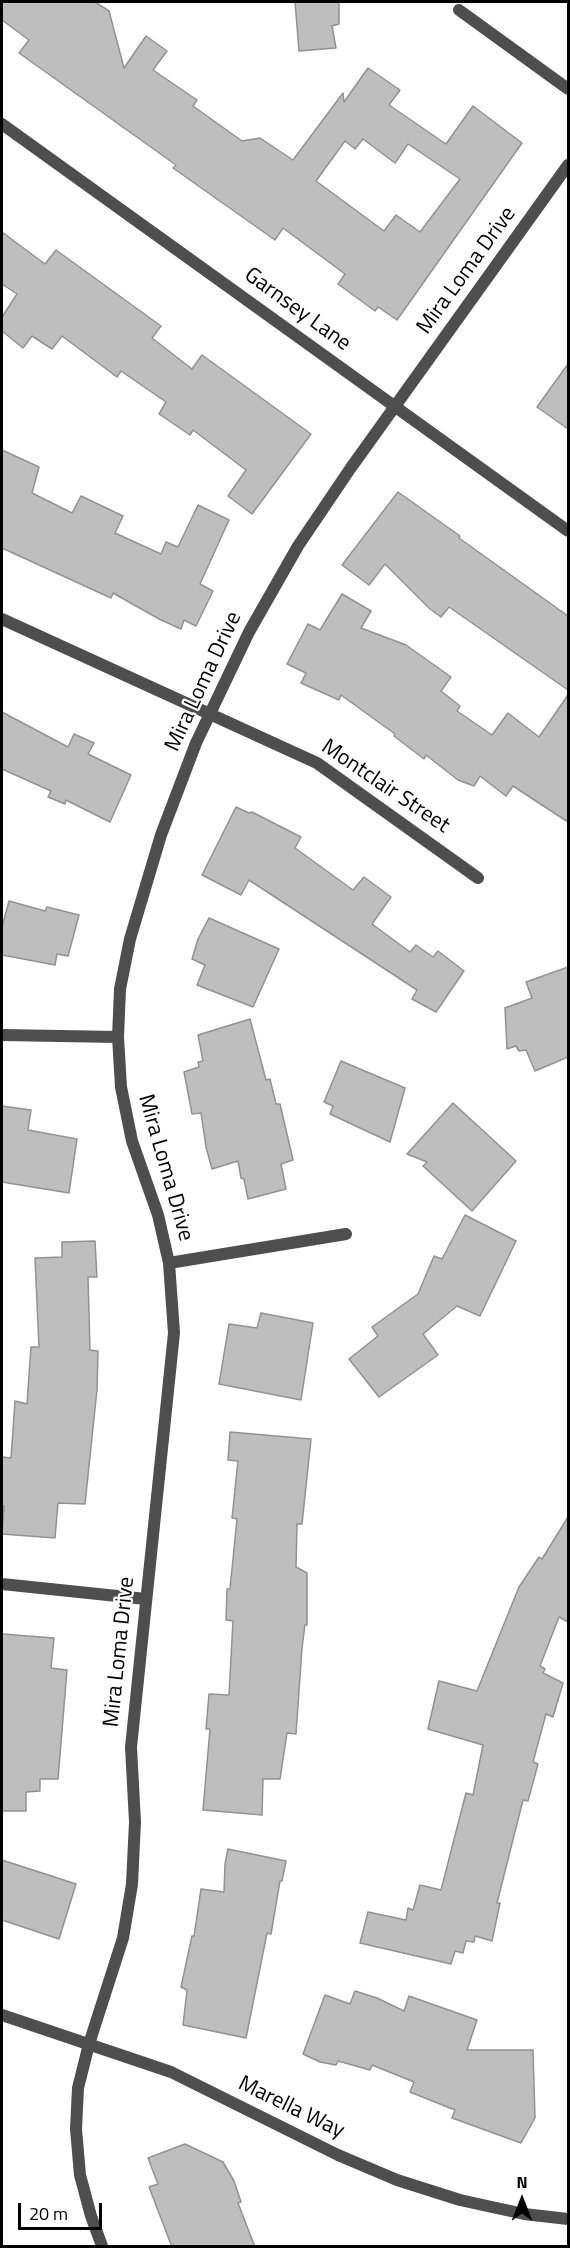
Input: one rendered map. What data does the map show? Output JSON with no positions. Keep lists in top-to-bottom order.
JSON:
{
  "streets": {
    "street": [
      "Mira Loma Drive",
      "Garnsey Lane",
      "Montclair Street",
      "Marella Way"
    ]
  },
  "crossings": [
    ["Mira Loma Drive", "Garnsey Lane"],
    ["Mira Loma Drive", "Montclair Street"],
    ["Mira Loma Drive", "Marella Way"]
  ],
  "scale_bar": "20 m",
  "north": "top"
}
